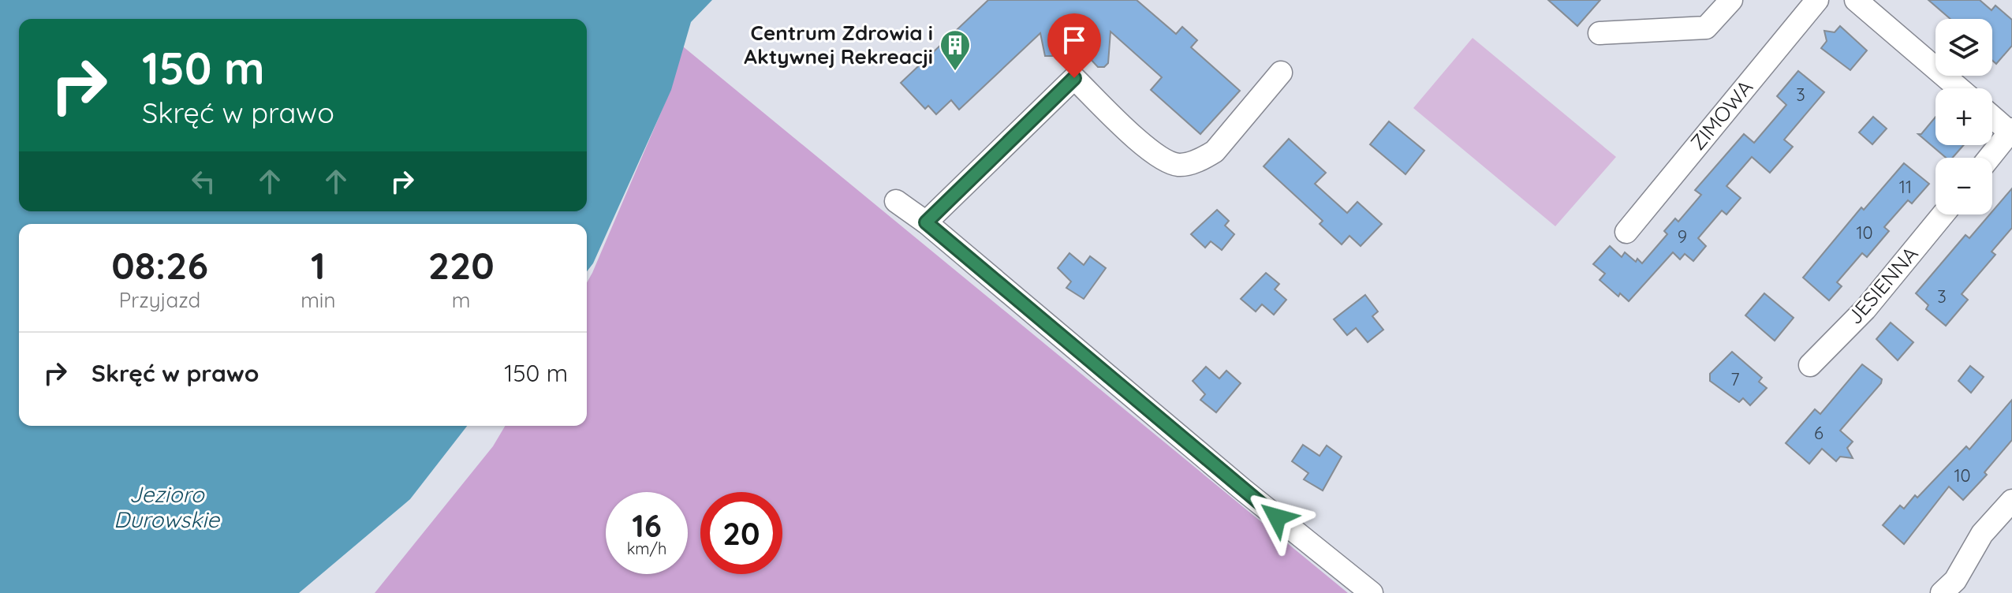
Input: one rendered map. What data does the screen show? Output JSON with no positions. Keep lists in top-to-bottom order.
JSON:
{
  "streets": {
    "street": ["ZIMOWA", "JESIENNA"]
  },
  "water": ["Jezioro Durowskie"],
  "places": {
    "building": ["Centrum Zdrowia i Aktywnej Rekreacji"]
  },
  "house_numbers": [
    "3",
    "11",
    "10",
    "9",
    "3",
    "7",
    "6",
    "10"
  ],
  "page": {
    "map_buttons": ["+", "−"],
    "turn": ["150 m", "Skręć w prawo"],
    "eta": [
      "08:26",
      "Przyjazd",
      "1",
      "min",
      "220",
      "m"
    ],
    "list": [
      {
        "name": "Skręć w prawo",
        "value": "150 m"
      }
    ],
    "speed": "16 km/h",
    "limit": "20"
  }
}
